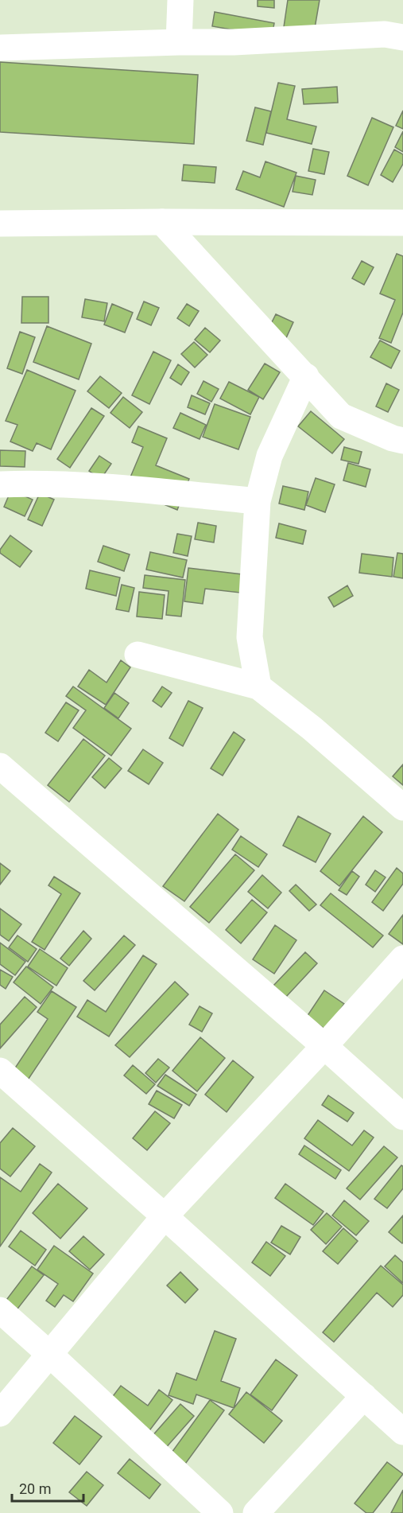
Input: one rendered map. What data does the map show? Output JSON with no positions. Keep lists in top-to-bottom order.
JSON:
{
  "scale_bar": "20 m"
}
